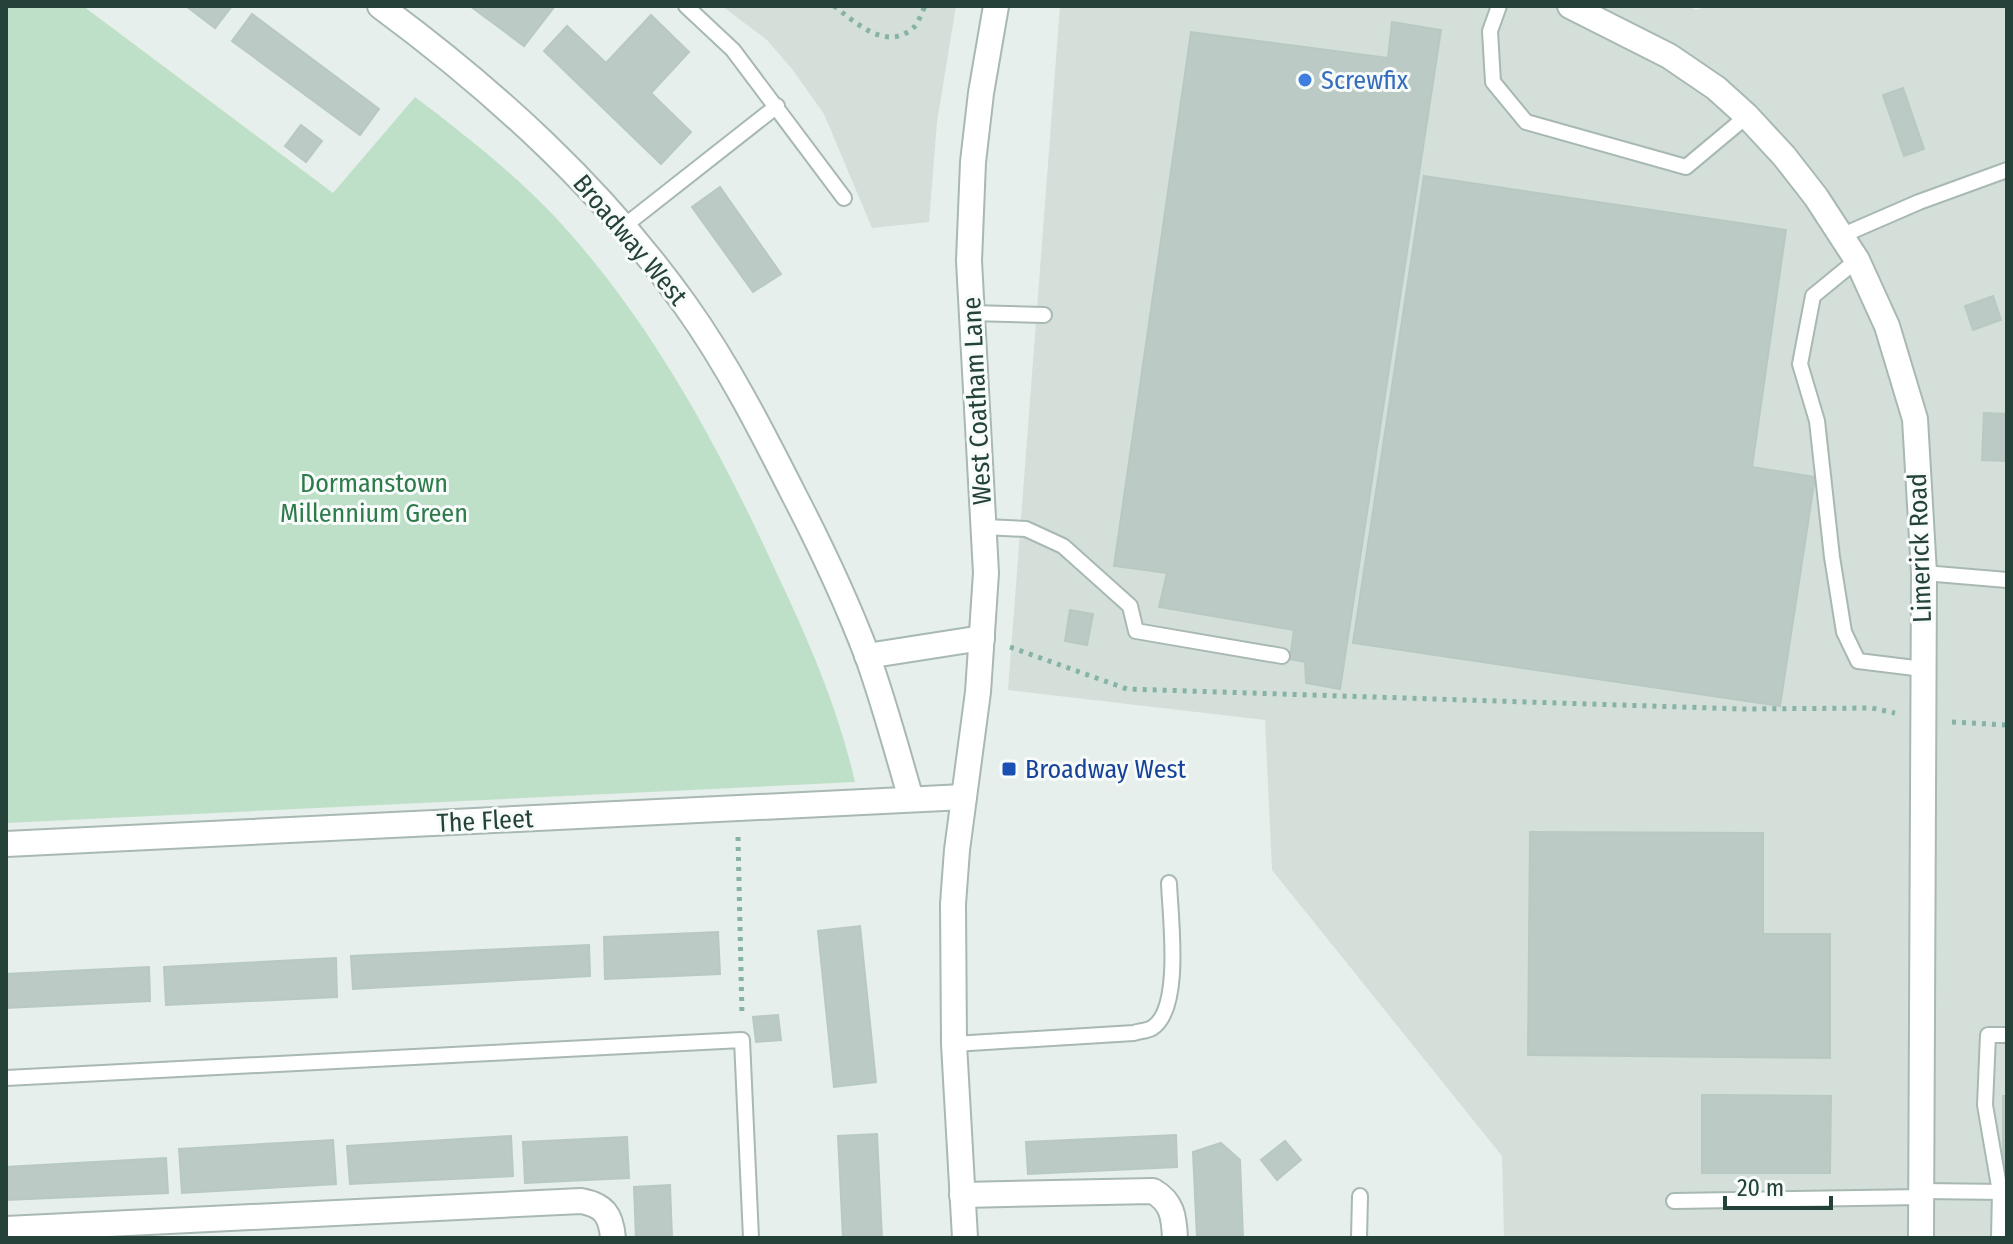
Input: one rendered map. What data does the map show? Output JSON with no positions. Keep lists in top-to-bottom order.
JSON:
{
  "streets": {
    "street": [
      "Broadway West",
      "West Coatham Lane",
      "Limerick Road",
      "The Fleet"
    ]
  },
  "crossings": [
    ["Broadway West", "The Fleet"],
    ["West Coatham Lane", "The Fleet"]
  ],
  "parks": ["Dormanstown Millennium Green"],
  "places": {
    "other": ["Screwfix"],
    "transit": ["Broadway West"]
  },
  "scale_bar": "20 m"
}
